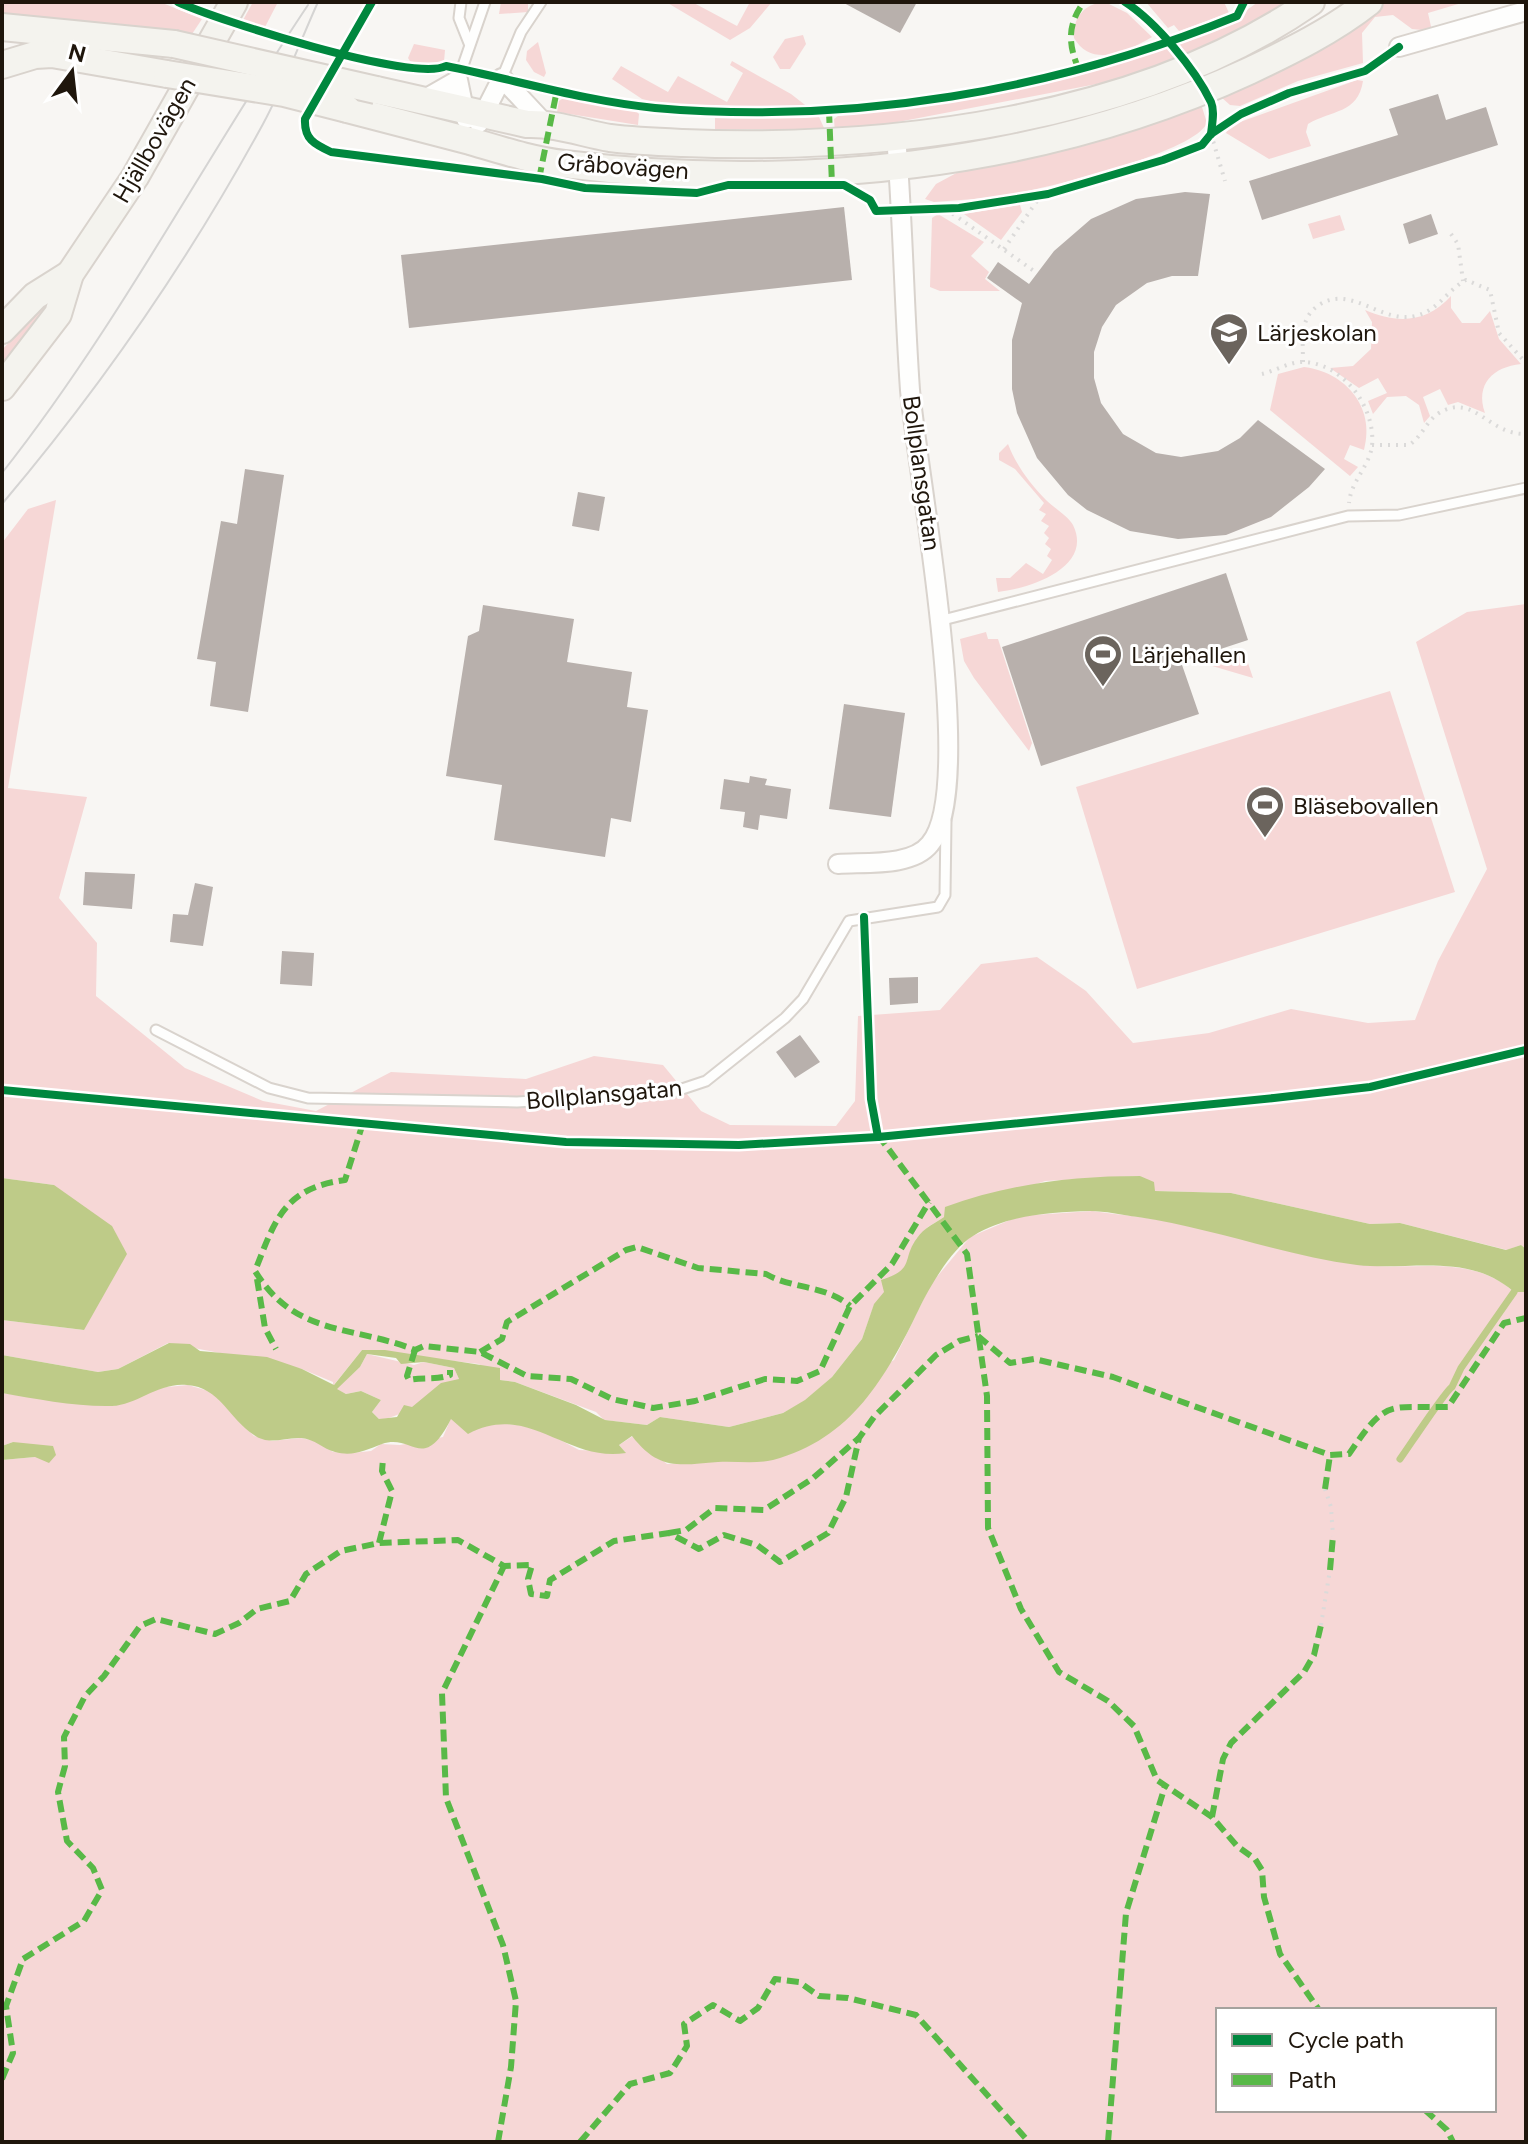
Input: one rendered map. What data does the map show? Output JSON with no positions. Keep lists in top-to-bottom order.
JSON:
{
  "streets": {
    "main road": ["Hjällbovägen", "Gråbovägen"],
    "street": ["Bollplansgatan"]
  },
  "crossings": [
    ["Gråbovägen", "Bollplansgatan"]
  ],
  "places": {
    "school or university": ["Lärjeskolan"],
    "sports": ["Lärjehallen", "Bläsebovallen"]
  },
  "legend": ["Cycle path", "Path"],
  "north": "top"
}
